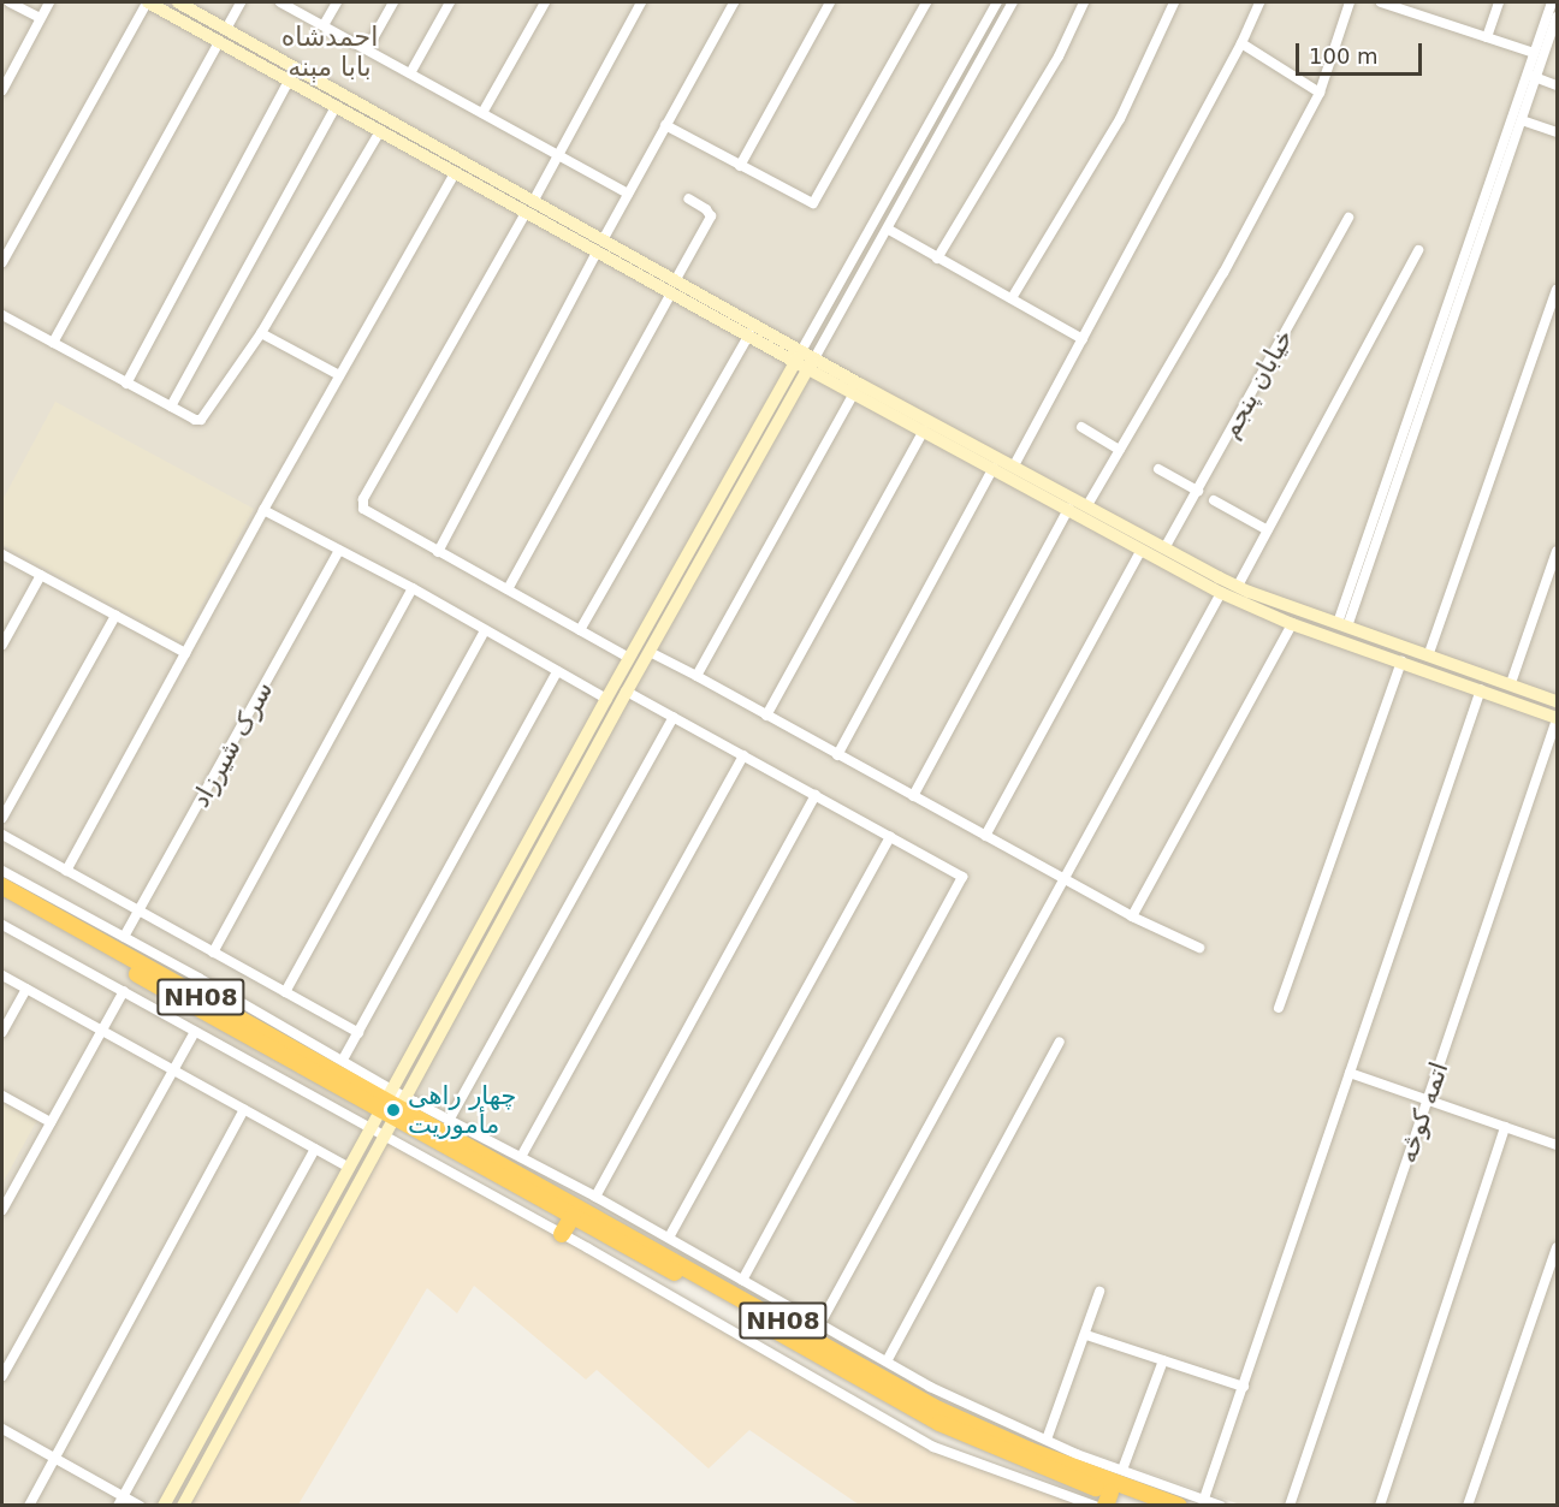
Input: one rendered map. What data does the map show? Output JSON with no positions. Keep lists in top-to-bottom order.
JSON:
{
  "streets": {
    "highway": ["NH08"],
    "street": ["خیابان پنجم", "سرک شیرزاد", "اتمه کوڅه"]
  },
  "districts": ["احمدشاه بابا مېنه"],
  "places": ["چهار راهی مأموریت"],
  "scale_bar": "100 m"
}
